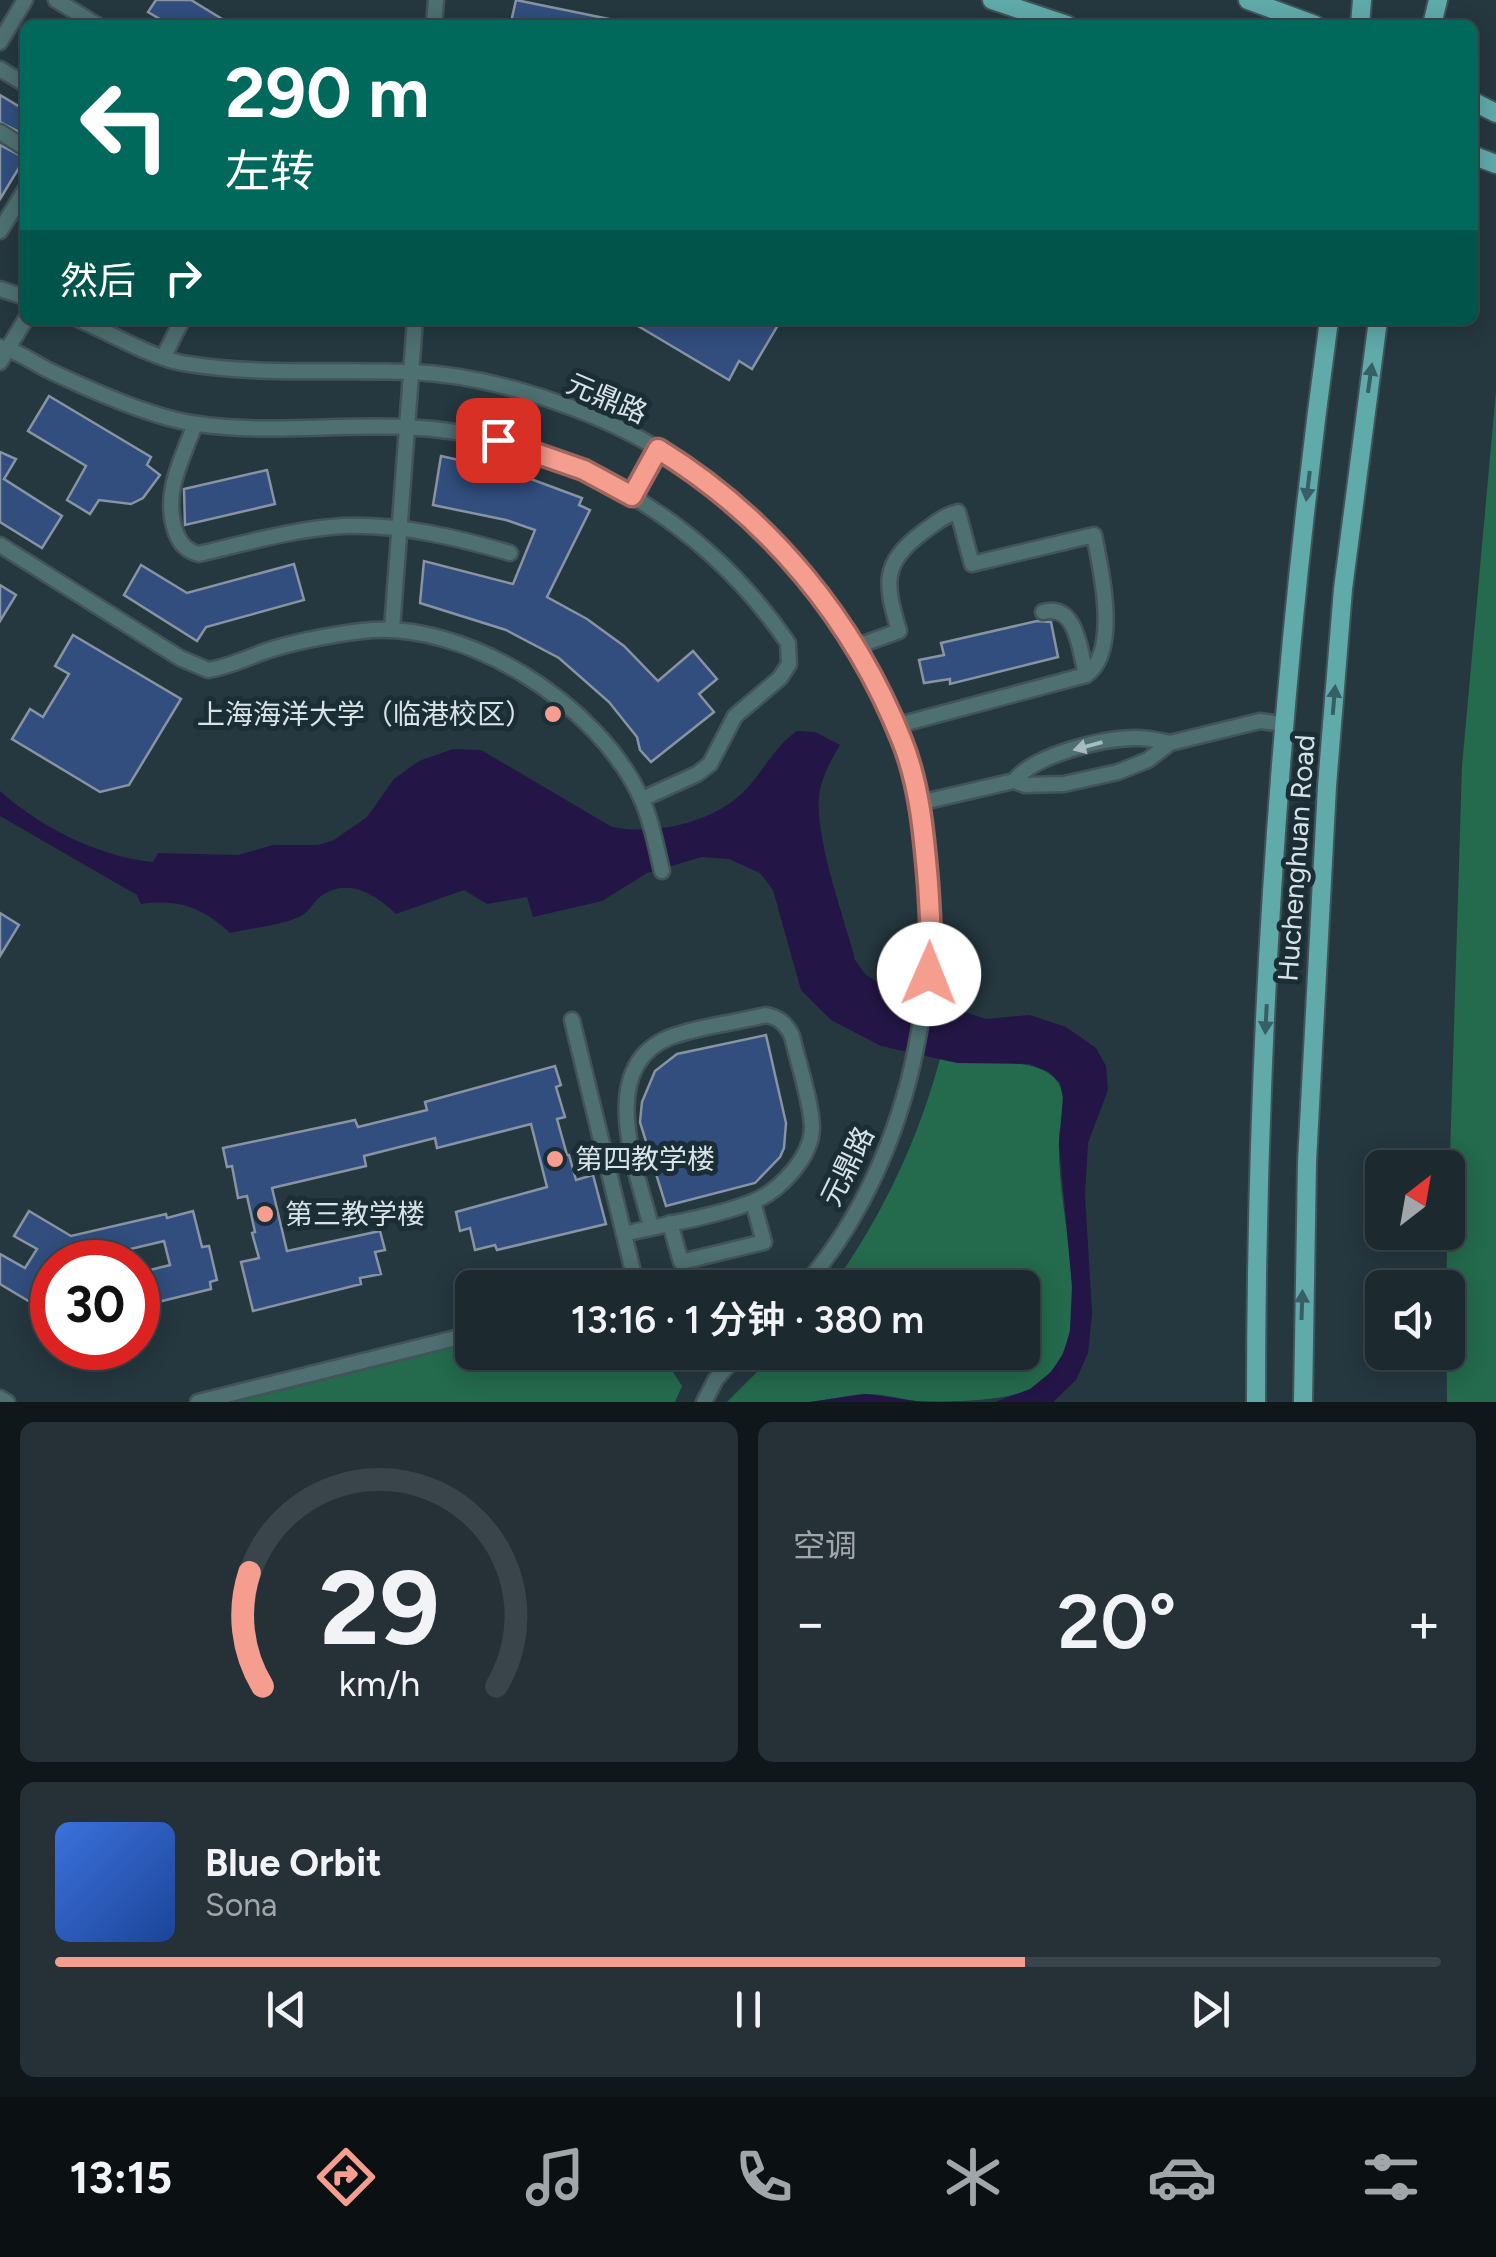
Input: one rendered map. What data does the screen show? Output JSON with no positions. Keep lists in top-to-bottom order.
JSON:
{
  "streets": {
    "main road": ["Huchenghuan Road"],
    "street": ["元鼎路"]
  },
  "places": ["上海海洋大学（临港校区）", "第四教学楼", "第三教学楼"],
  "north": "top right",
  "page": {
    "turn": ["290 m", "左转"],
    "then": "然后",
    "limit": "30",
    "trip": "13:16 · 1 分钟 · 380 m",
    "tile": "空调",
    "heat": ["−", "20°", "+"],
    "song": ["Blue Orbit", "Sona"],
    "tabs": "13:15",
    "gauge": ["29", "km/h"]
  }
}
